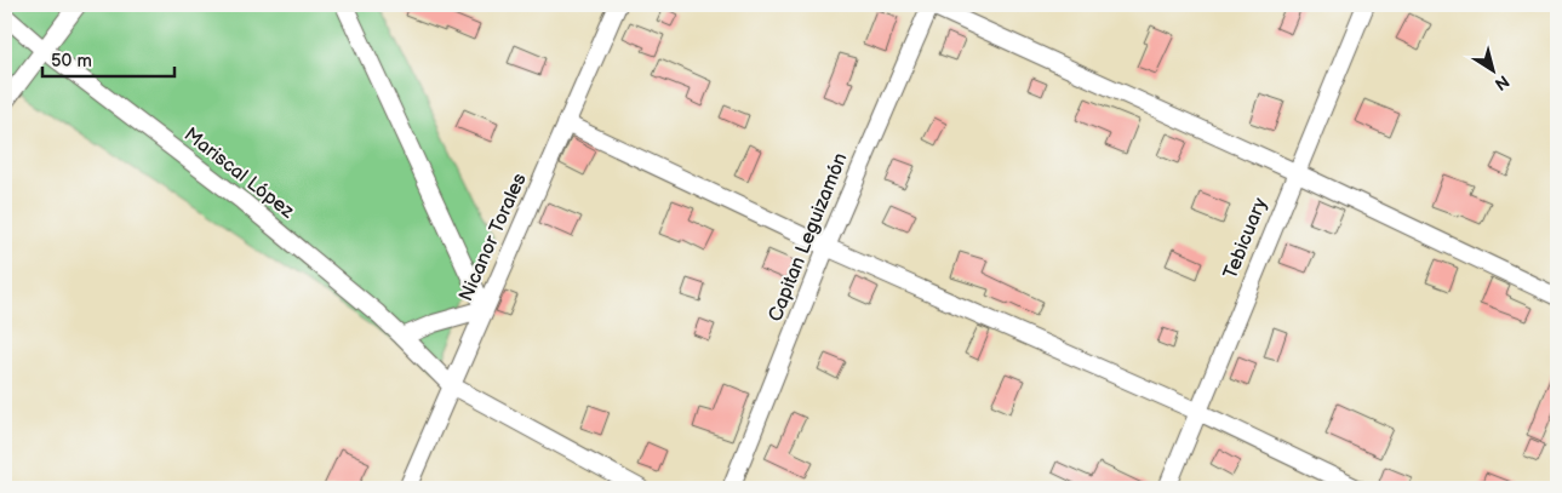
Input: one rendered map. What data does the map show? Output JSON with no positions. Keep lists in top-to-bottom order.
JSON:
{
  "streets": {
    "street": [
      "Mariscal López",
      "Nicanor Torales",
      "Capitan Leguizamón",
      "Tebicuary"
    ]
  },
  "crossings": [
    ["Mariscal López", "Nicanor Torales"]
  ],
  "scale_bar": "50 m",
  "north": "bottom right"
}
